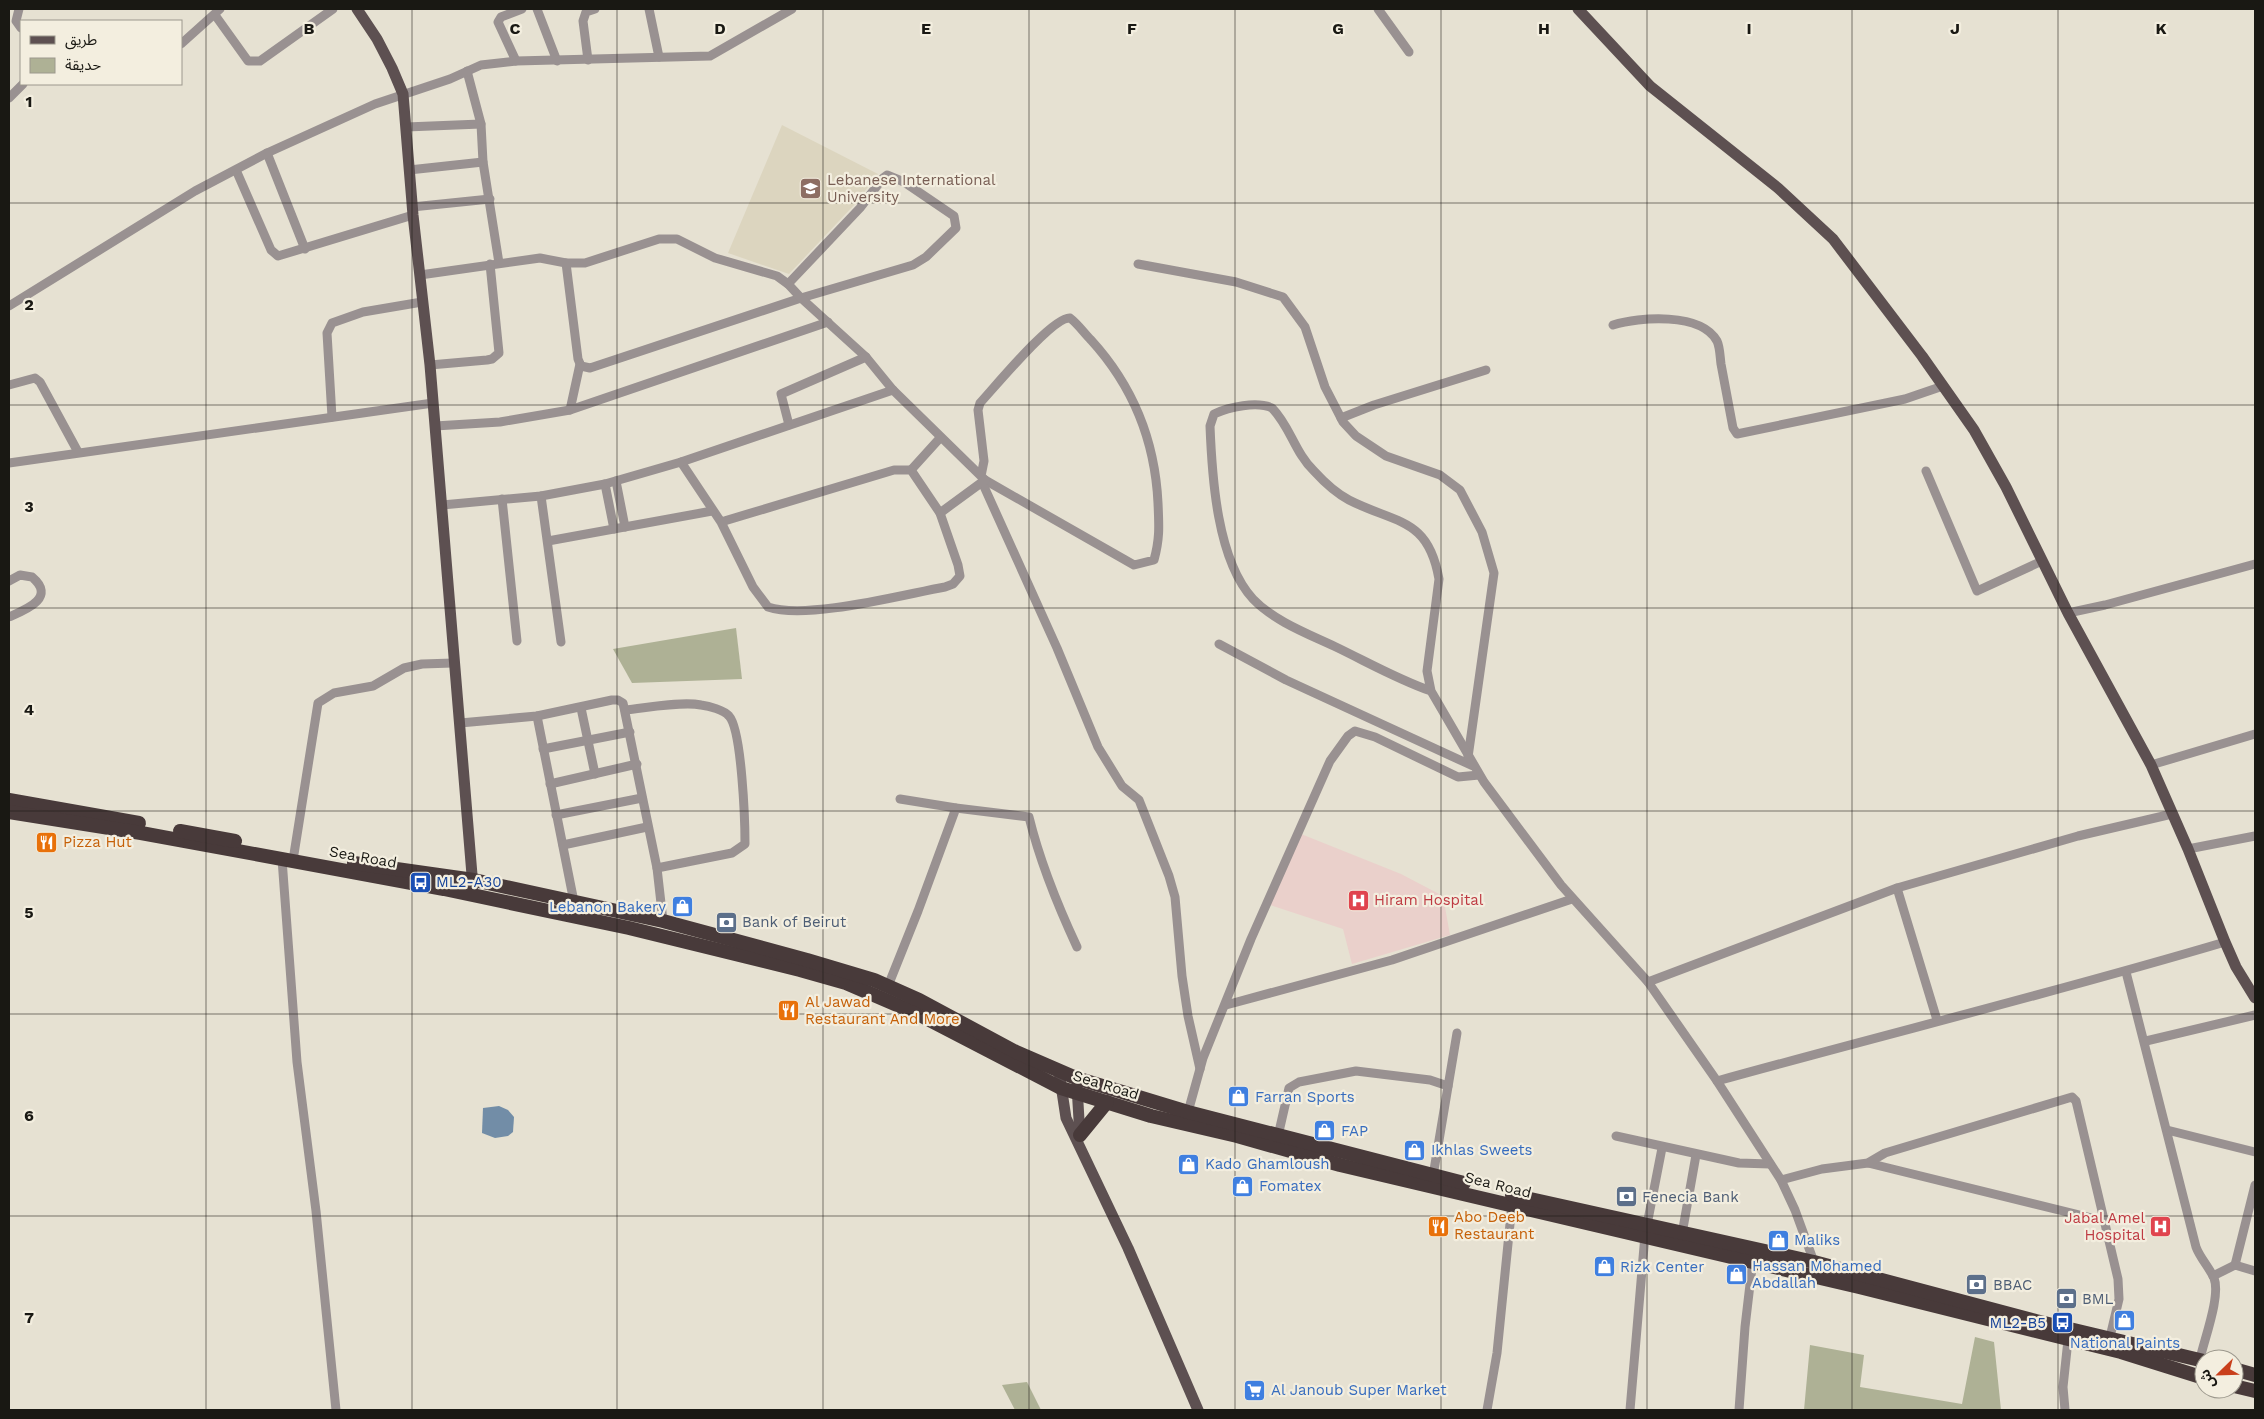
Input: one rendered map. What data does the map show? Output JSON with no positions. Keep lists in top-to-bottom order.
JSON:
{
  "streets": {
    "highway": ["Sea Road"]
  },
  "places": {
    "school or university": ["Lebanese International University"],
    "restaurant": ["Pizza Hut", "Al Jawad Restaurant And More", "Abo Deeb Restaurant"],
    "bus stop": ["ML2-A30", "ML2-B5"],
    "hospital": ["Hiram Hospital", "Jabal Amel Hospital"],
    "shop": [
      "Lebanon Bakery",
      "Farran Sports",
      "FAP",
      "Ikhlas Sweets",
      "Kado Ghamloush",
      "Fomatex",
      "Maliks",
      "Rizk Center",
      "Hassan Mohamed Abdallah",
      "National Paints"
    ],
    "bank": [
      "Bank of Beirut",
      "Fenecia Bank",
      "BBAC",
      "BML"
    ],
    "supermarket": ["Al Janoub Super Market"]
  },
  "legend": ["طريق", "حديقة"],
  "north": "bottom left",
  "grid": {
    "columns": [
      "B",
      "C",
      "D",
      "E",
      "F",
      "G",
      "H",
      "I",
      "J",
      "K"
    ],
    "rows": [
      "1",
      "2",
      "3",
      "4",
      "5",
      "6",
      "7"
    ]
  }
}
